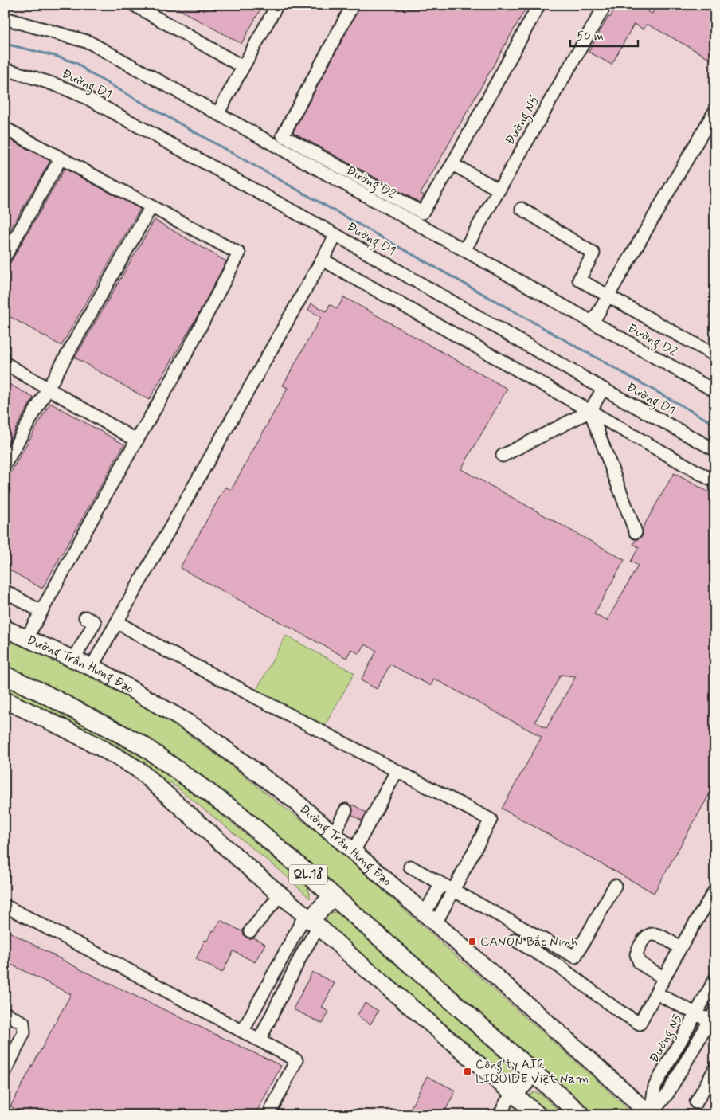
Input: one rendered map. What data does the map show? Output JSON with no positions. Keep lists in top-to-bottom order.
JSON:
{
  "streets": {
    "highway": ["QL.18"],
    "main road": ["Đường Trần Hưng Đạo"],
    "street": [
      "Đường D1",
      "Đường N5",
      "Đường D2",
      "Đường N3"
    ]
  },
  "crossings": [
    ["Đường N5", "Đường D2"],
    ["Đường Trần Hưng Đạo", "Đường N3"]
  ],
  "places": {
    "transit": ["CANON Bắc Ninh", "Công ty AIR LIQUIDE Việt Nam"]
  },
  "scale_bar": "50 m"
}
